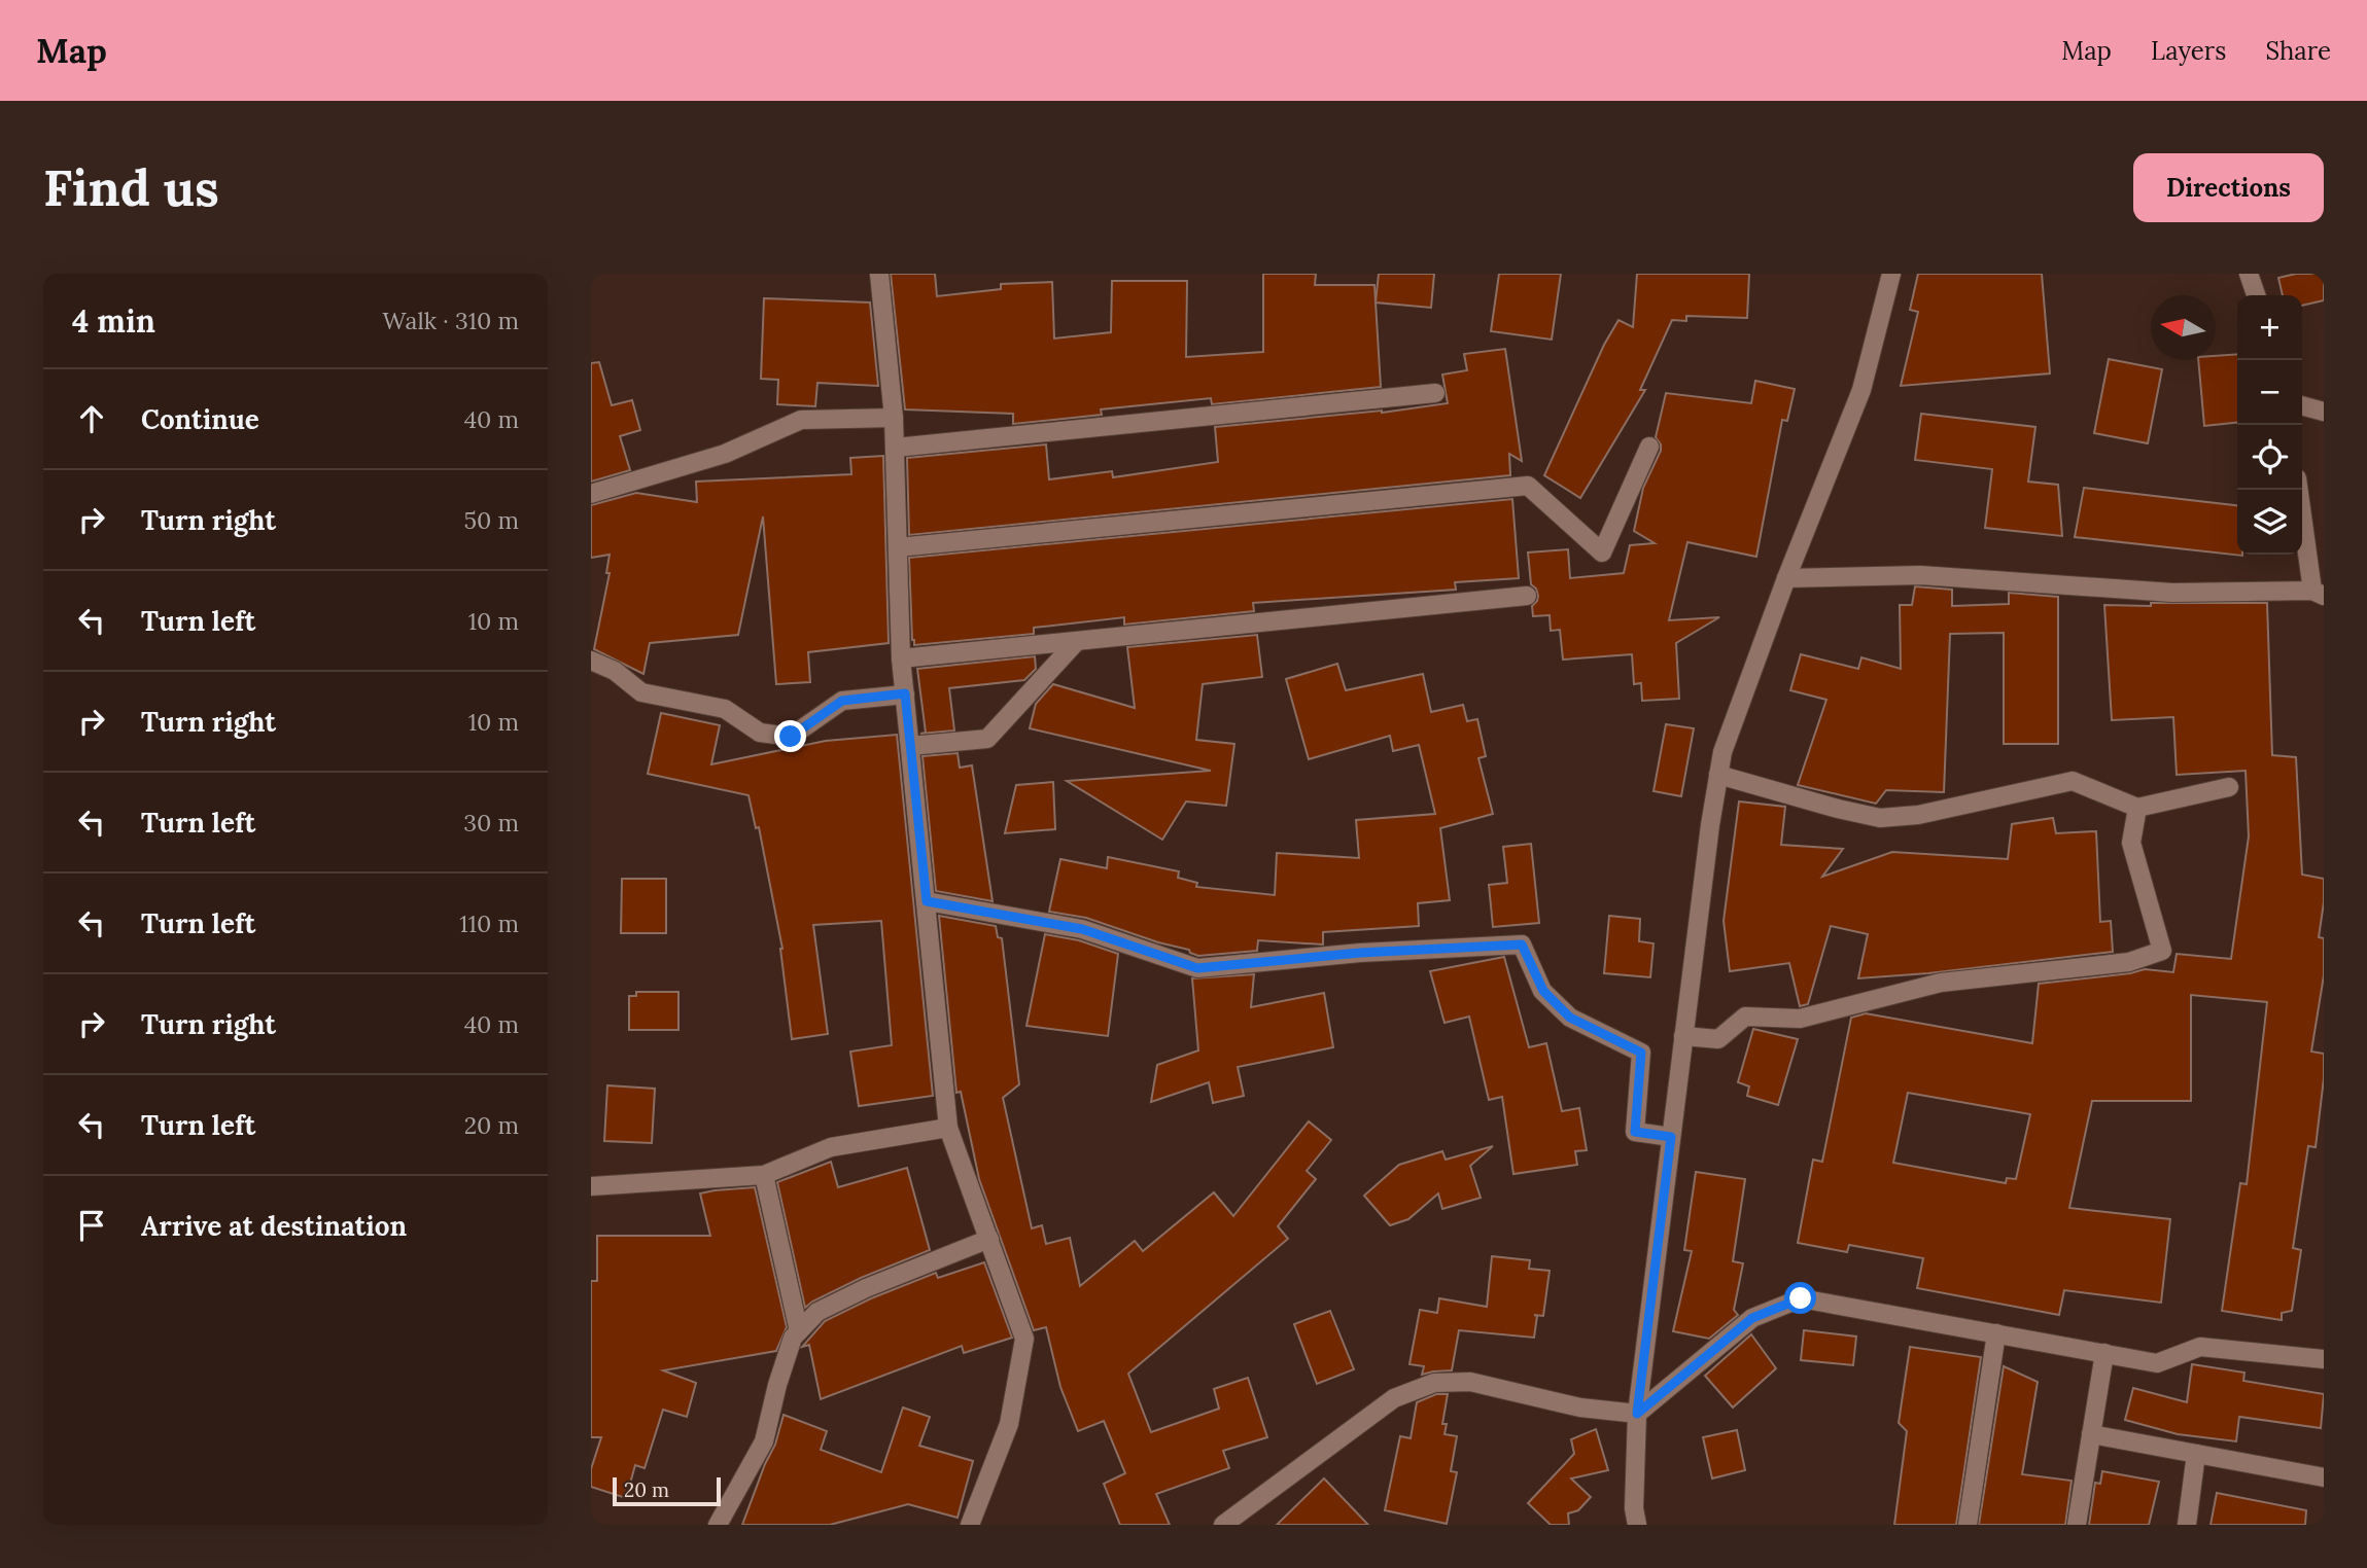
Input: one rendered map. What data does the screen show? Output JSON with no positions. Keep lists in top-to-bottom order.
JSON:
{
  "scale_bar": "20 m",
  "north": "left",
  "page": {
    "header": "Map",
    "nav": ["Map", "Layers", "Share"],
    "buttons": "Directions",
    "title": "Find us",
    "heading": ["4 min", "Walk · 310 m"],
    "map_buttons": ["+", "−"],
    "list": [
      ["Continue", "40 m"],
      ["Turn right", "50 m"],
      ["Turn left", "10 m"],
      ["Turn right", "10 m"],
      ["Turn left", "30 m"],
      ["Turn left", "110 m"],
      ["Turn right", "40 m"],
      ["Turn left", "20 m"],
      "Arrive at destination"
    ],
    "scale": "20 m"
  }
}
